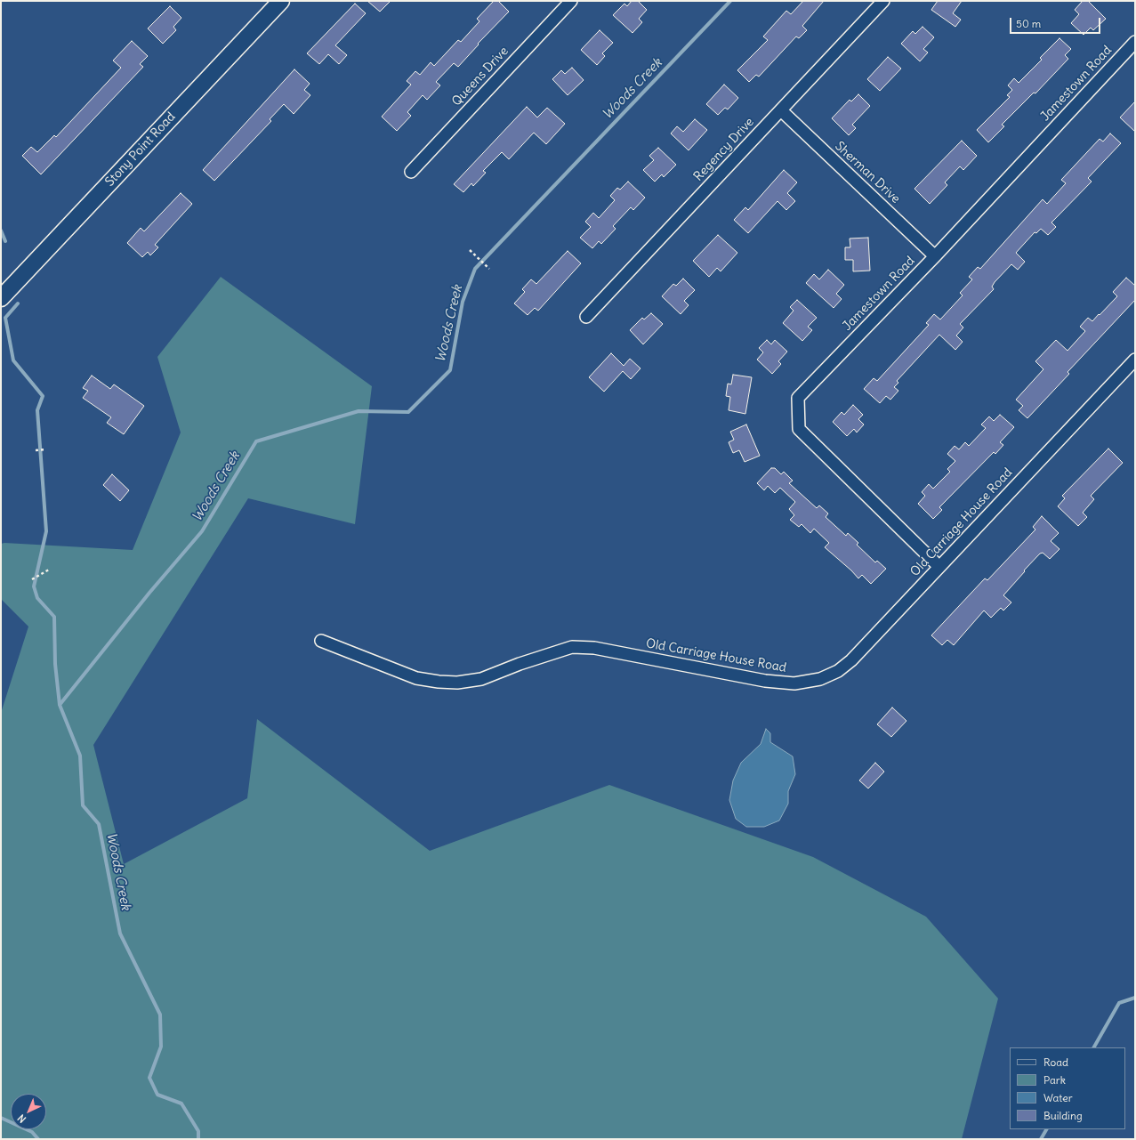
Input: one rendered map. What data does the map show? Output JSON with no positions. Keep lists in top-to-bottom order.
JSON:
{
  "streets": {
    "street": [
      "Queens Drive",
      "Jamestown Road",
      "Stony Point Road",
      "Regency Drive",
      "Sherman Drive",
      "Old Carriage House Road"
    ]
  },
  "crossings": [
    ["Jamestown Road", "Sherman Drive"],
    ["Jamestown Road", "Old Carriage House Road"],
    ["Regency Drive", "Sherman Drive"]
  ],
  "water": ["Woods Creek"],
  "legend": [
    "Road",
    "Park",
    "Water",
    "Building"
  ],
  "scale_bar": "50 m",
  "north": "bottom left"
}
